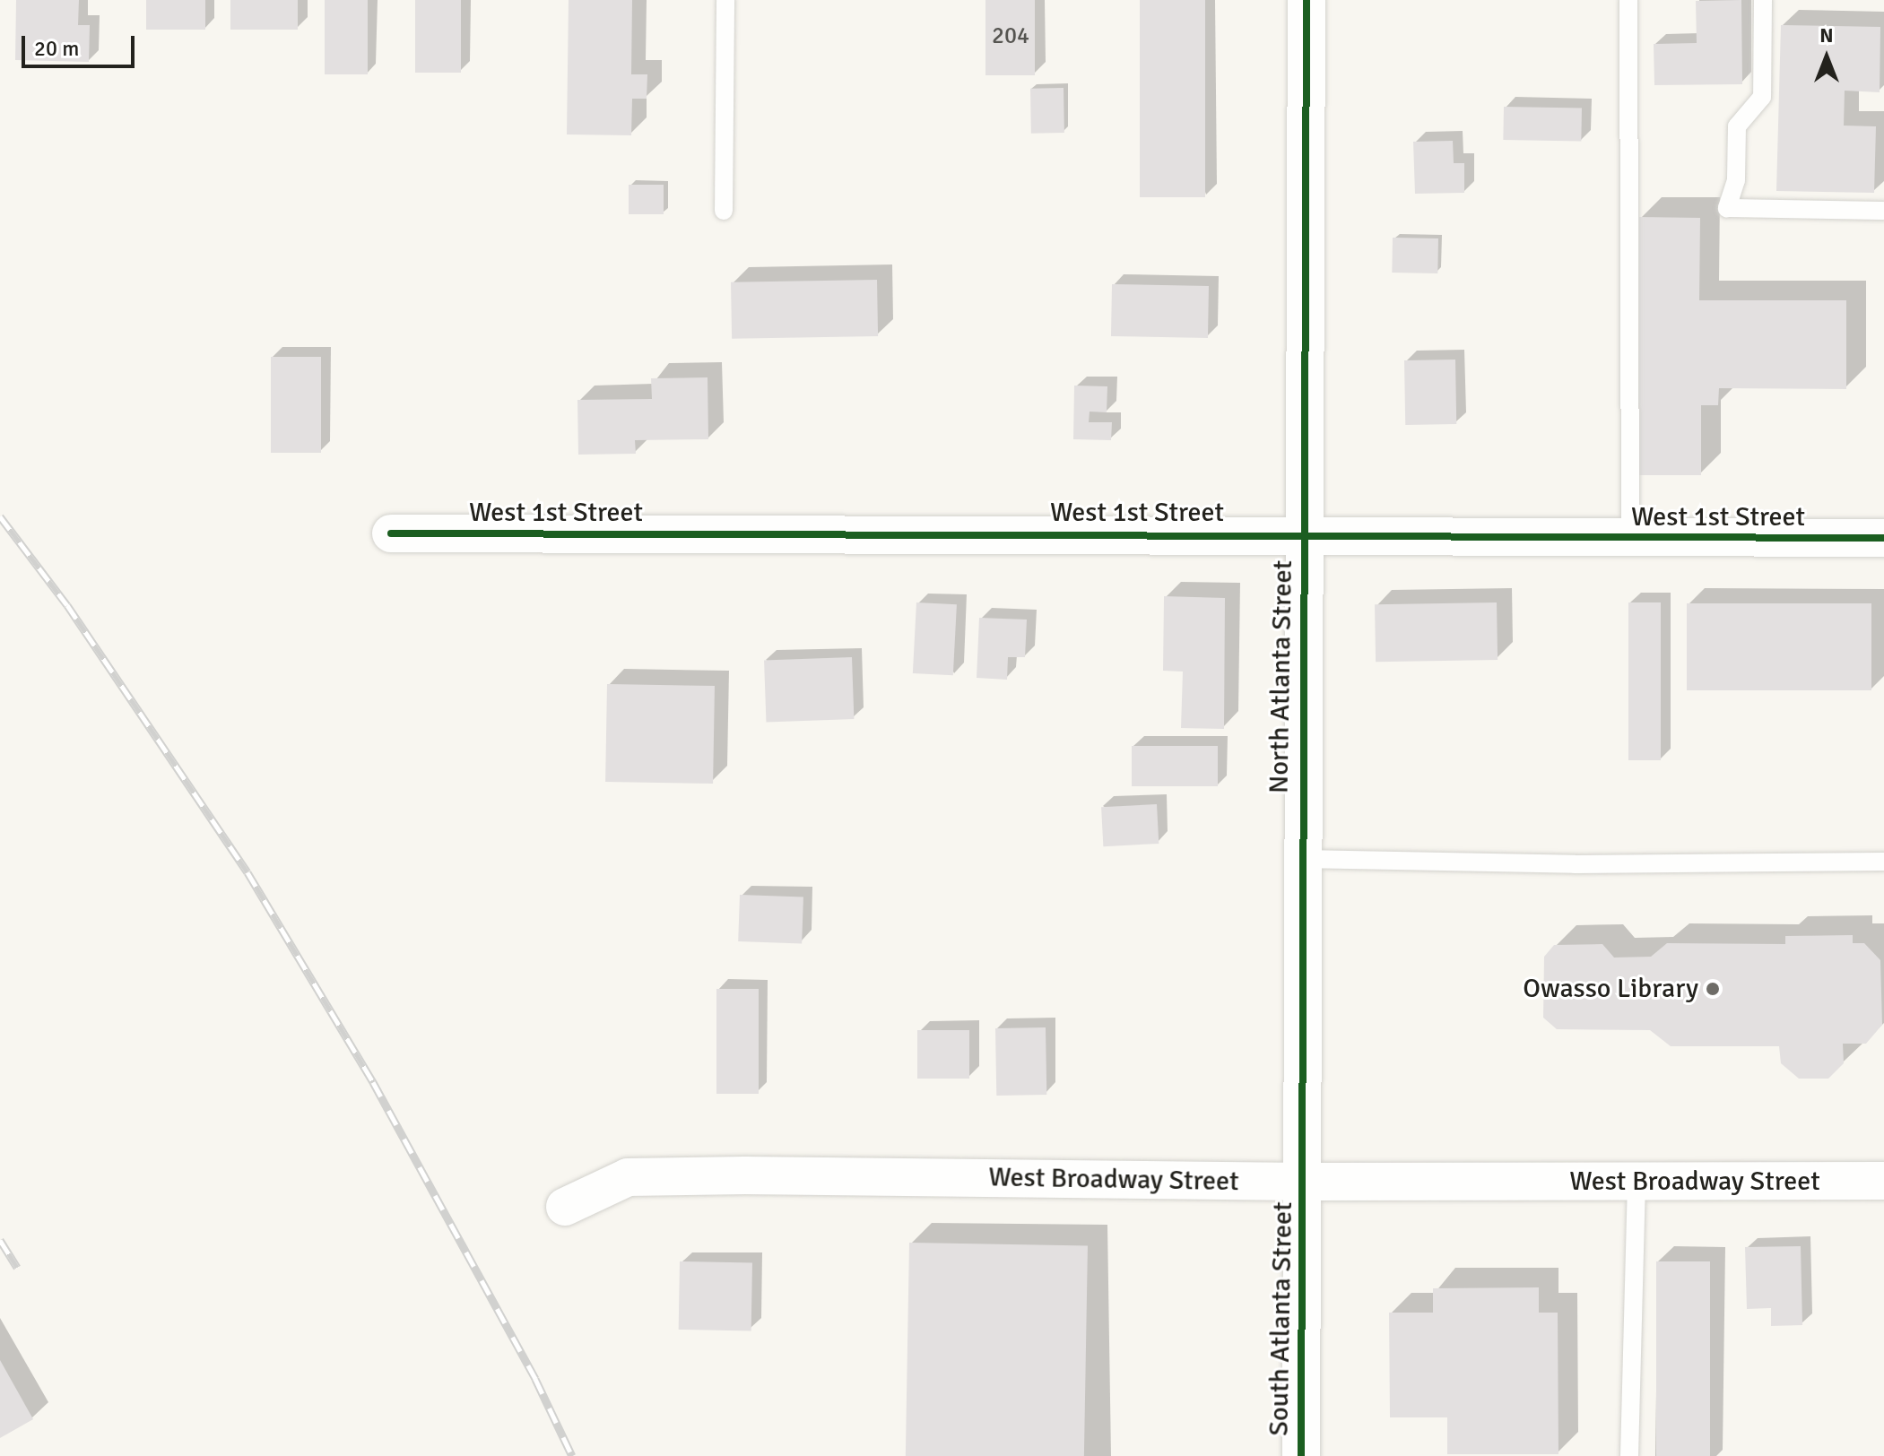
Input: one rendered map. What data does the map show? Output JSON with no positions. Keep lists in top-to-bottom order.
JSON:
{
  "streets": {
    "street": [
      "West 1st Street",
      "North Atlanta Street",
      "West Broadway Street",
      "South Atlanta Street"
    ]
  },
  "crossings": [
    ["West 1st Street", "North Atlanta Street"],
    ["North Atlanta Street", "West Broadway Street"],
    ["North Atlanta Street", "South Atlanta Street"],
    ["West Broadway Street", "South Atlanta Street"]
  ],
  "places": ["Owasso Library"],
  "house_numbers": ["204"],
  "scale_bar": "20 m",
  "north": "top"
}
